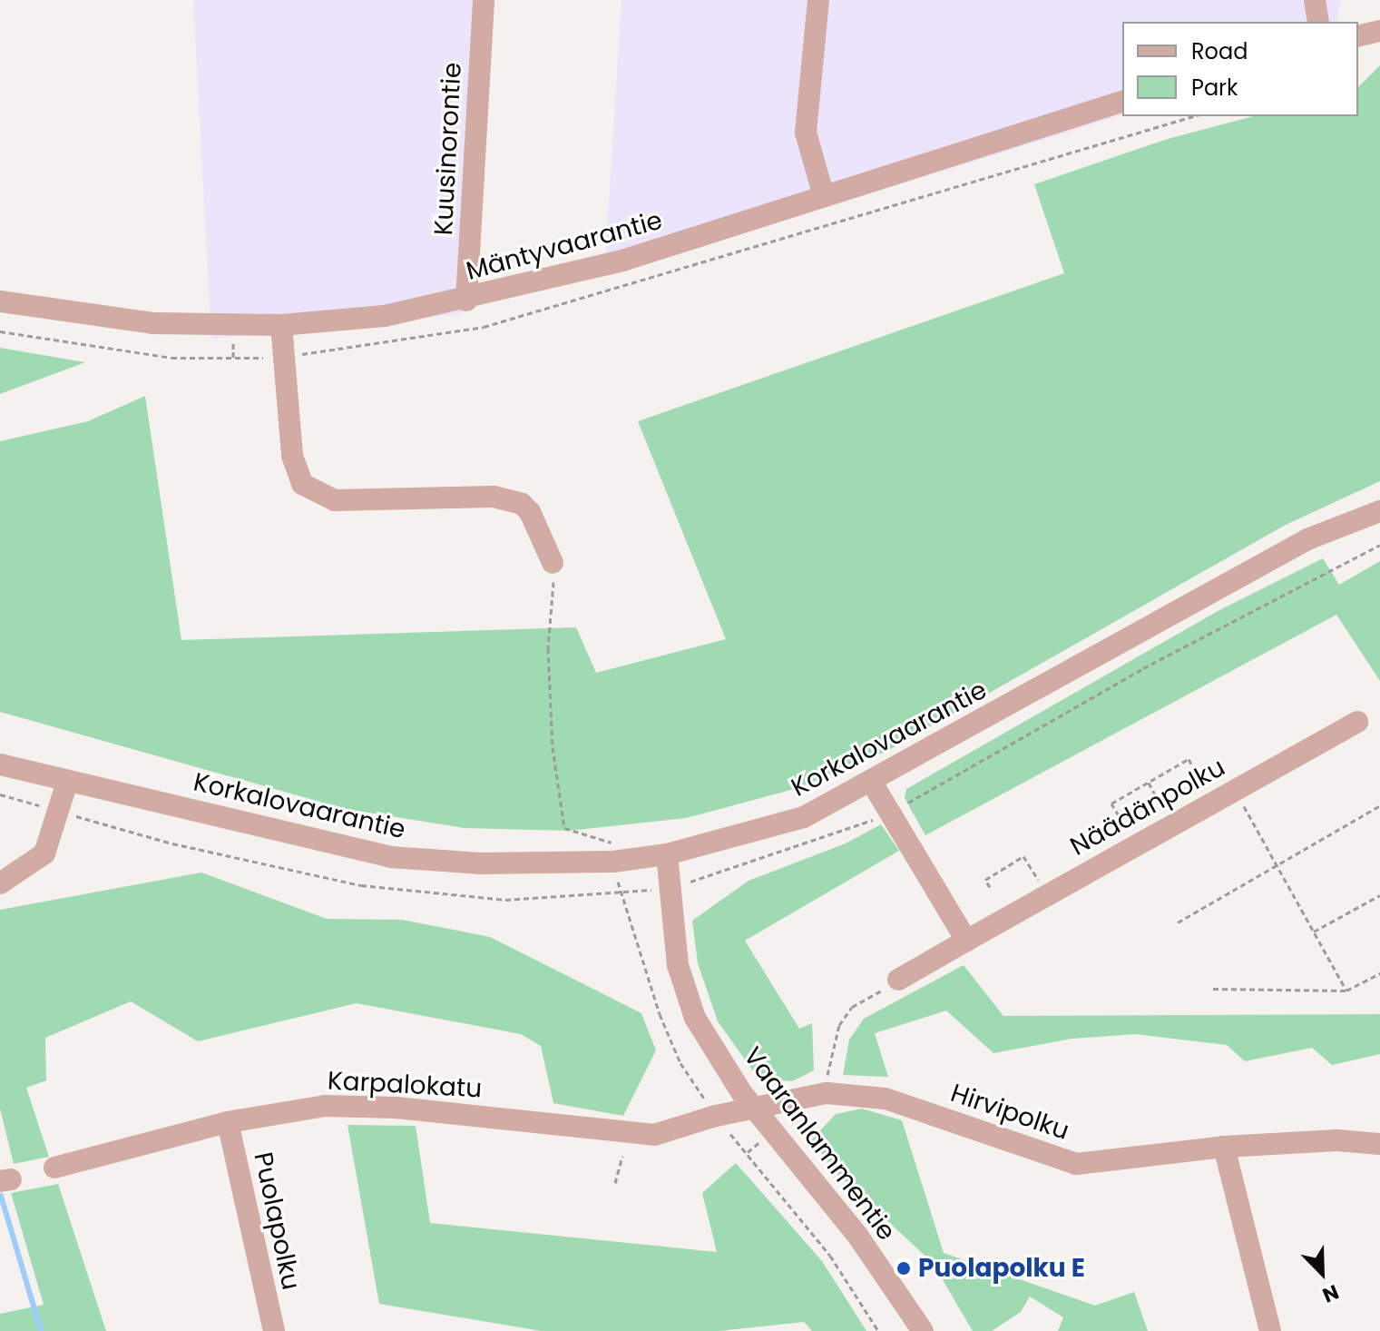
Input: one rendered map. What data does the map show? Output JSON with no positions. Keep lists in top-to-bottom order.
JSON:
{
  "streets": {
    "street": [
      "Kuusinorontie",
      "Mäntyvaarantie",
      "Korkalovaarantie",
      "Näädänpolku",
      "Karpalokatu",
      "Hirvipolku",
      "Vaaranlammentie",
      "Puolapolku"
    ]
  },
  "crossings": [
    ["Kuusinorontie", "Mäntyvaarantie"],
    ["Korkalovaarantie", "Vaaranlammentie"],
    ["Karpalokatu", "Hirvipolku"],
    ["Karpalokatu", "Vaaranlammentie"],
    ["Karpalokatu", "Puolapolku"],
    ["Hirvipolku", "Vaaranlammentie"]
  ],
  "places": ["Puolapolku E"],
  "legend": ["Road", "Park"],
  "north": "bottom right"
}
